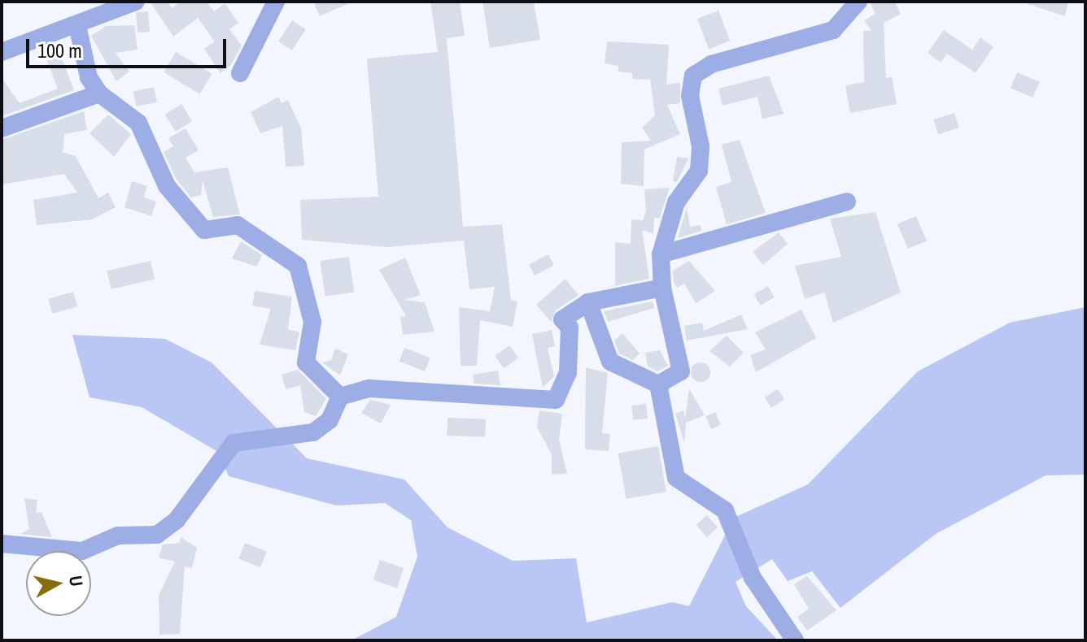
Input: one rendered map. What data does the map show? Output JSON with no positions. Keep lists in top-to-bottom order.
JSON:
{
  "scale_bar": "100 m",
  "north": "right"
}
